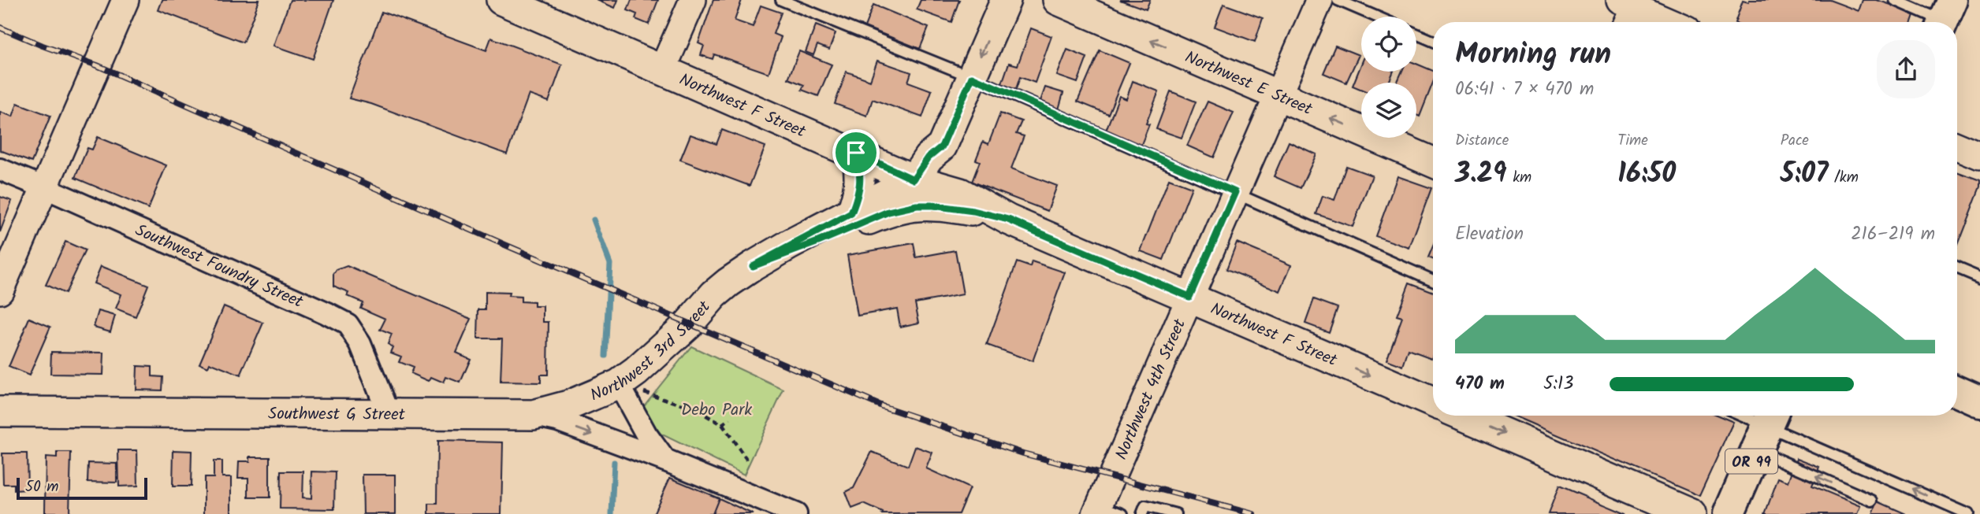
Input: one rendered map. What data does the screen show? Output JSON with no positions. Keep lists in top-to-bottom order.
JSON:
{
  "streets": {
    "main road": [
      "Northwest E Street",
      "Northwest F Street",
      "Northwest 3rd Street",
      "Southwest G Street",
      "OR 99"
    ],
    "street": ["Southwest Foundry Street", "Northwest 4th Street"]
  },
  "crossings": [
    ["Northwest E Street", "Northwest 4th Street"],
    ["Northwest F Street", "Northwest 3rd Street"],
    ["Northwest F Street", "Northwest 4th Street"],
    ["Southwest Foundry Street", "Southwest G Street"],
    ["Northwest 3rd Street", "Southwest G Street"]
  ],
  "one_way": ["Northwest E Street", "Northwest F Street"],
  "parks": ["Debo Park"],
  "scale_bar": "50 m",
  "page": {
    "heading": ["Morning run", "06:41 · 7 × 470 m"],
    "stats": [
      ["Distance", "3.29 km"],
      ["Time", "16:50"],
      ["Pace", "5:07 /km"]
    ],
    "chart": ["Elevation", "216–219 m"],
    "list": [
      {
        "name": "470 m",
        "note": "5:13"
      }
    ],
    "scale": "50 m"
  }
}
